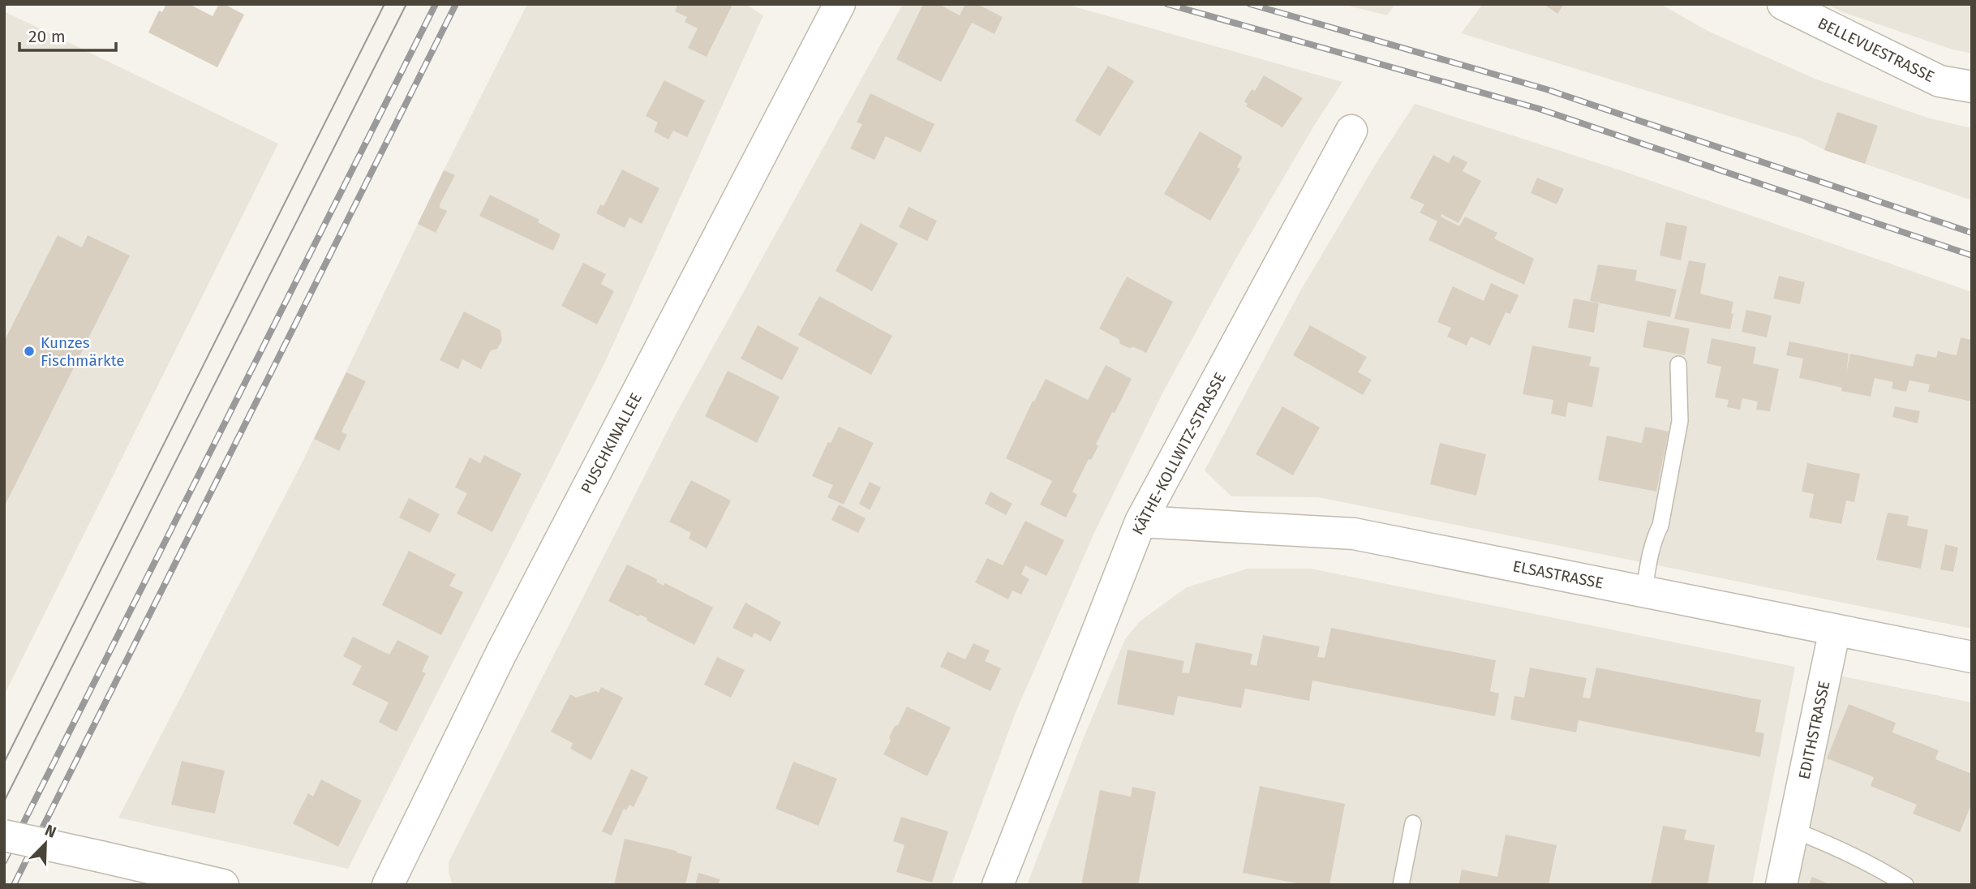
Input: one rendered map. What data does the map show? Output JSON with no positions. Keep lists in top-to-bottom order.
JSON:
{
  "streets": {
    "street": [
      "BELLEVUESTRASSE",
      "PUSCHKINALLEE",
      "KÄTHE-KOLLWITZ-STRASSE",
      "ELSASTRASSE",
      "EDITHSTRASSE"
    ]
  },
  "crossings": [
    ["KÄTHE-KOLLWITZ-STRASSE", "ELSASTRASSE"],
    ["ELSASTRASSE", "EDITHSTRASSE"]
  ],
  "places": ["Kunzes Fischmärkte"],
  "scale_bar": "20 m",
  "north": "top right"
}
